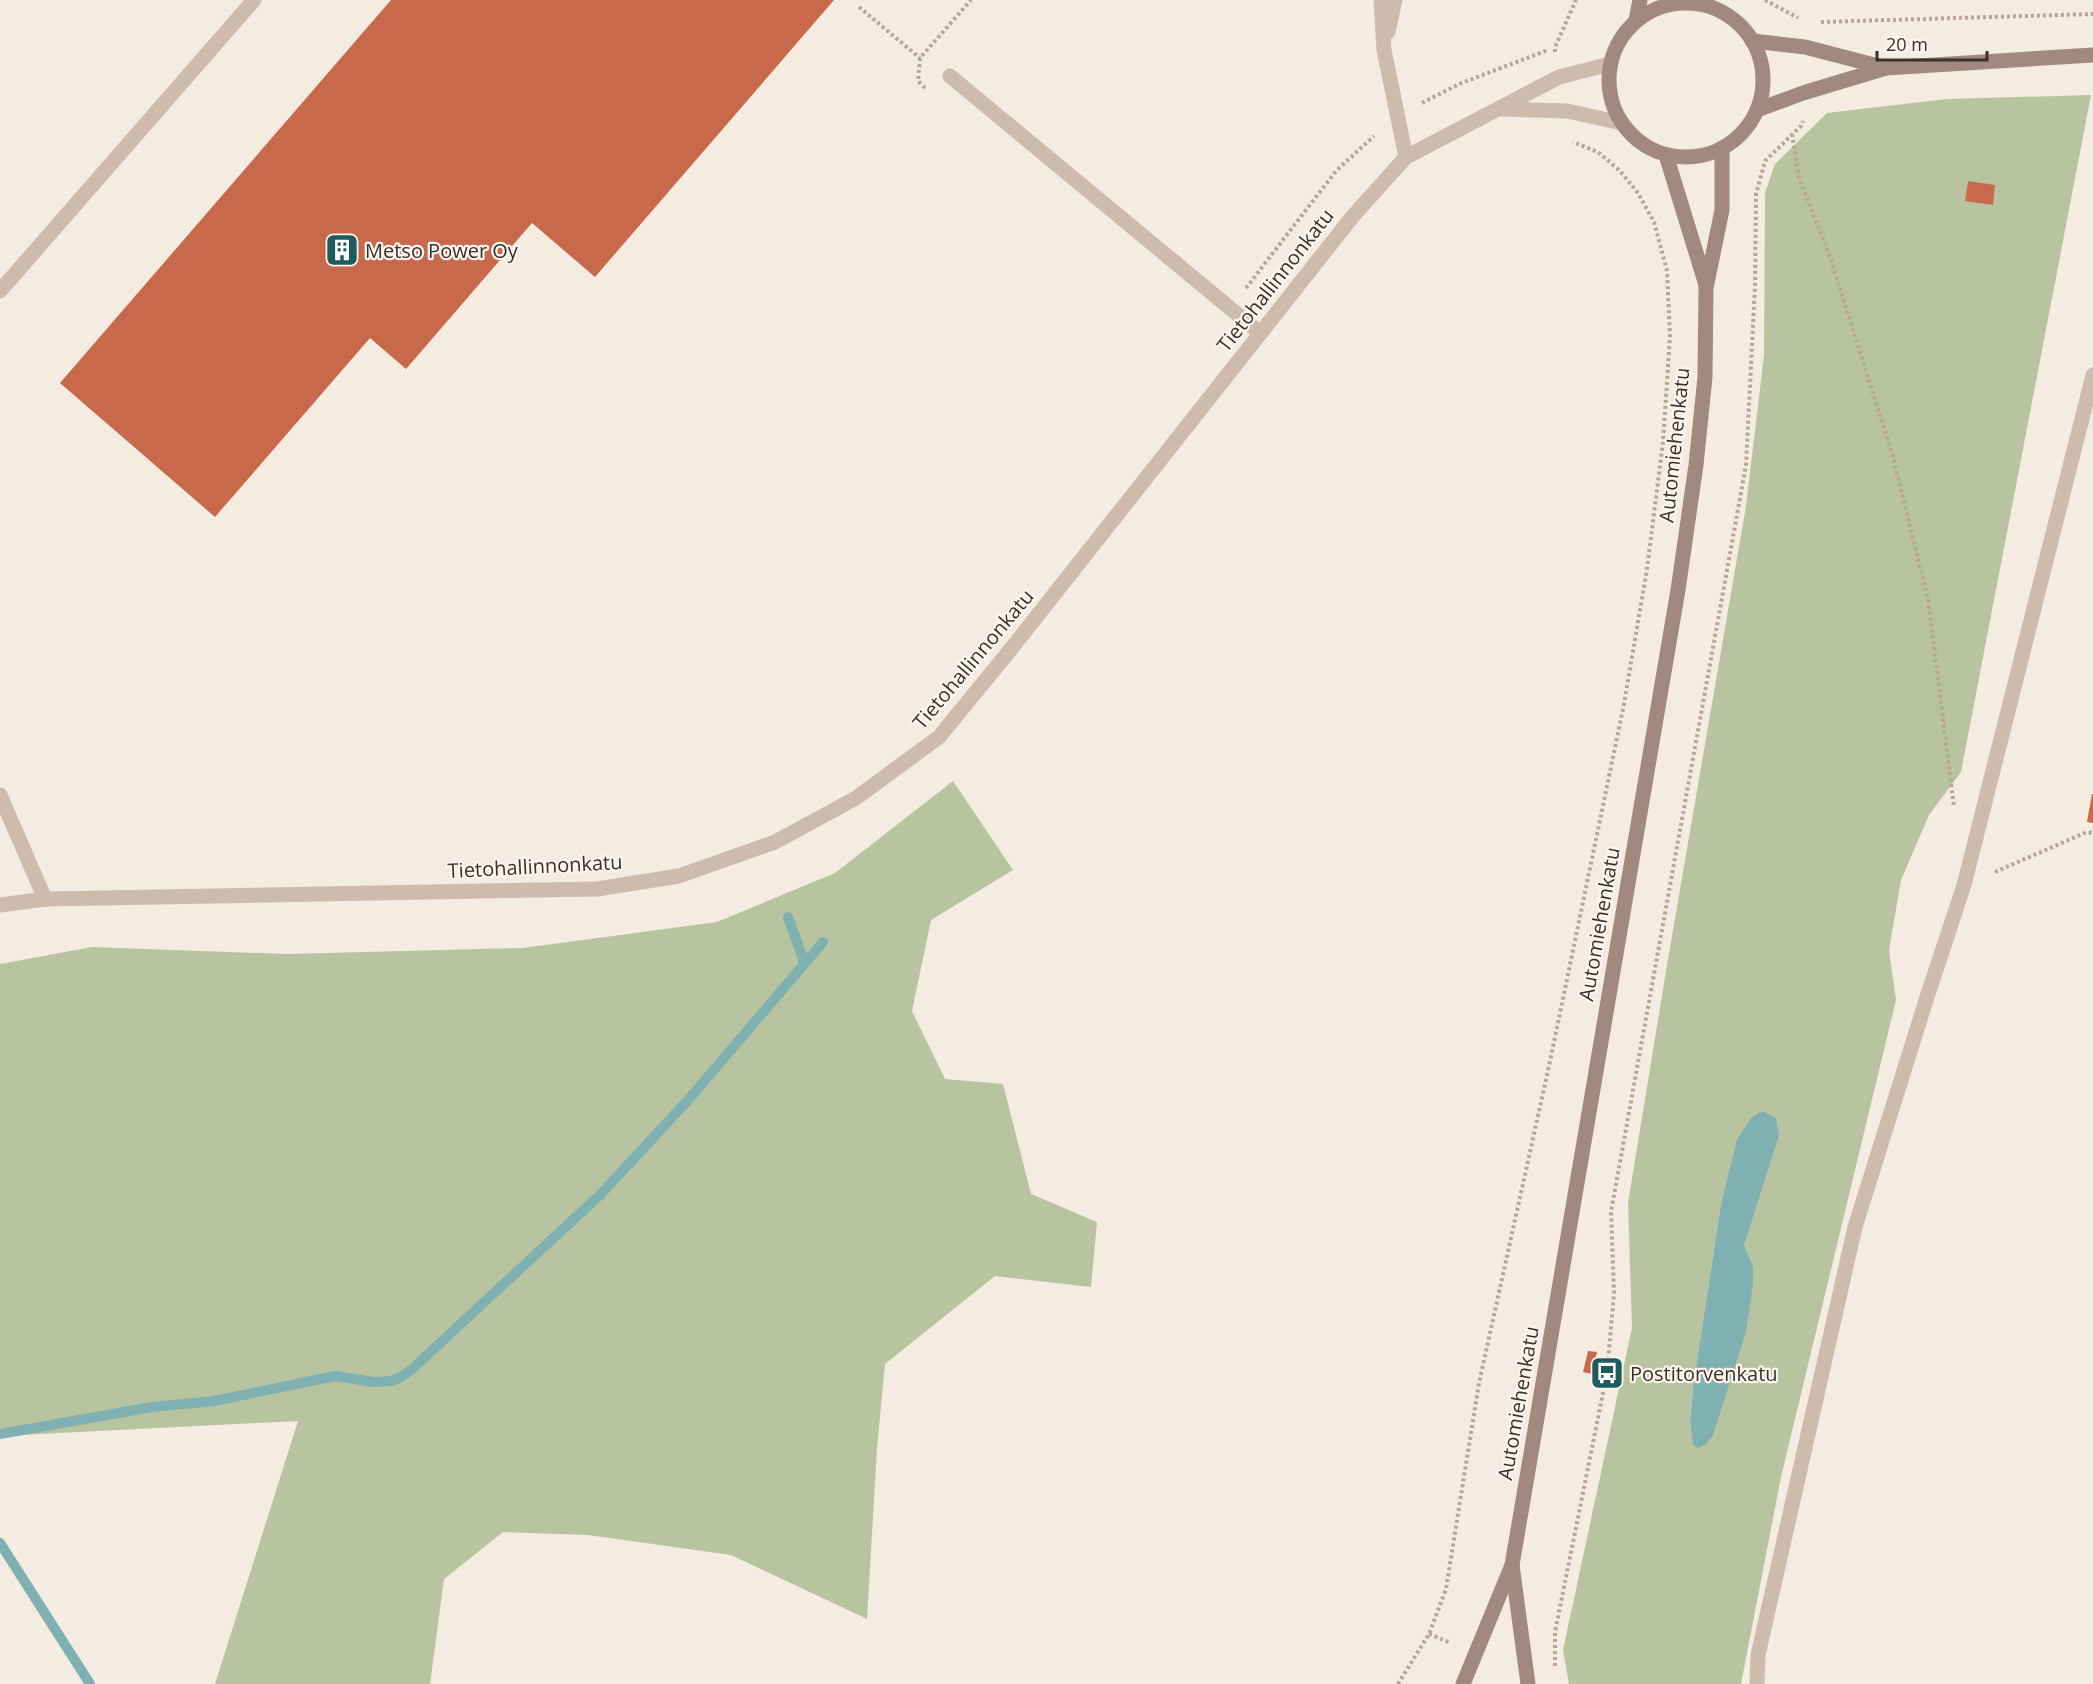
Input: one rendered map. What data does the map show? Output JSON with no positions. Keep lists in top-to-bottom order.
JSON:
{
  "streets": {
    "main road": ["Automiehenkatu"],
    "street": ["Tietohallinnonkatu"]
  },
  "crossings": [
    ["Tietohallinnonkatu", "Automiehenkatu"]
  ],
  "places": {
    "building": ["Metso Power Oy"],
    "bus stop": ["Postitorvenkatu"]
  },
  "scale_bar": "20 m"
}
